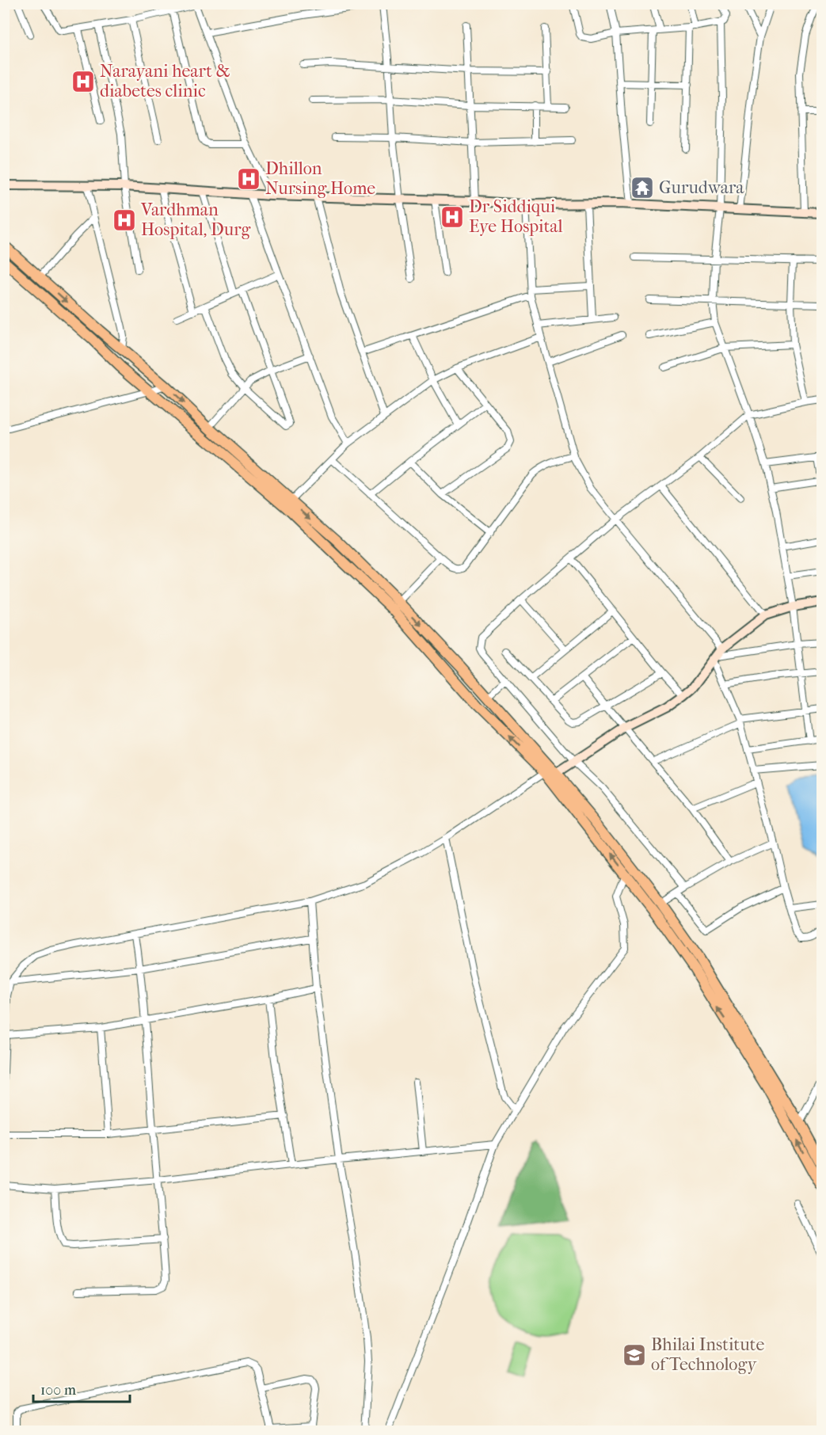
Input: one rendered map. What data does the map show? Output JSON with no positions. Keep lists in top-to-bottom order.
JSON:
{
  "places": {
    "hospital": [
      "Narayani heart & diabetes clinic",
      "Dhillon Nursing Home",
      "Dr Siddiqui Eye Hospital",
      "Vardhman Hospital, Durg"
    ],
    "temple": ["Gurudwara"],
    "school or university": ["Bhilai Institute of Technology"]
  },
  "scale_bar": "100 m"
}
